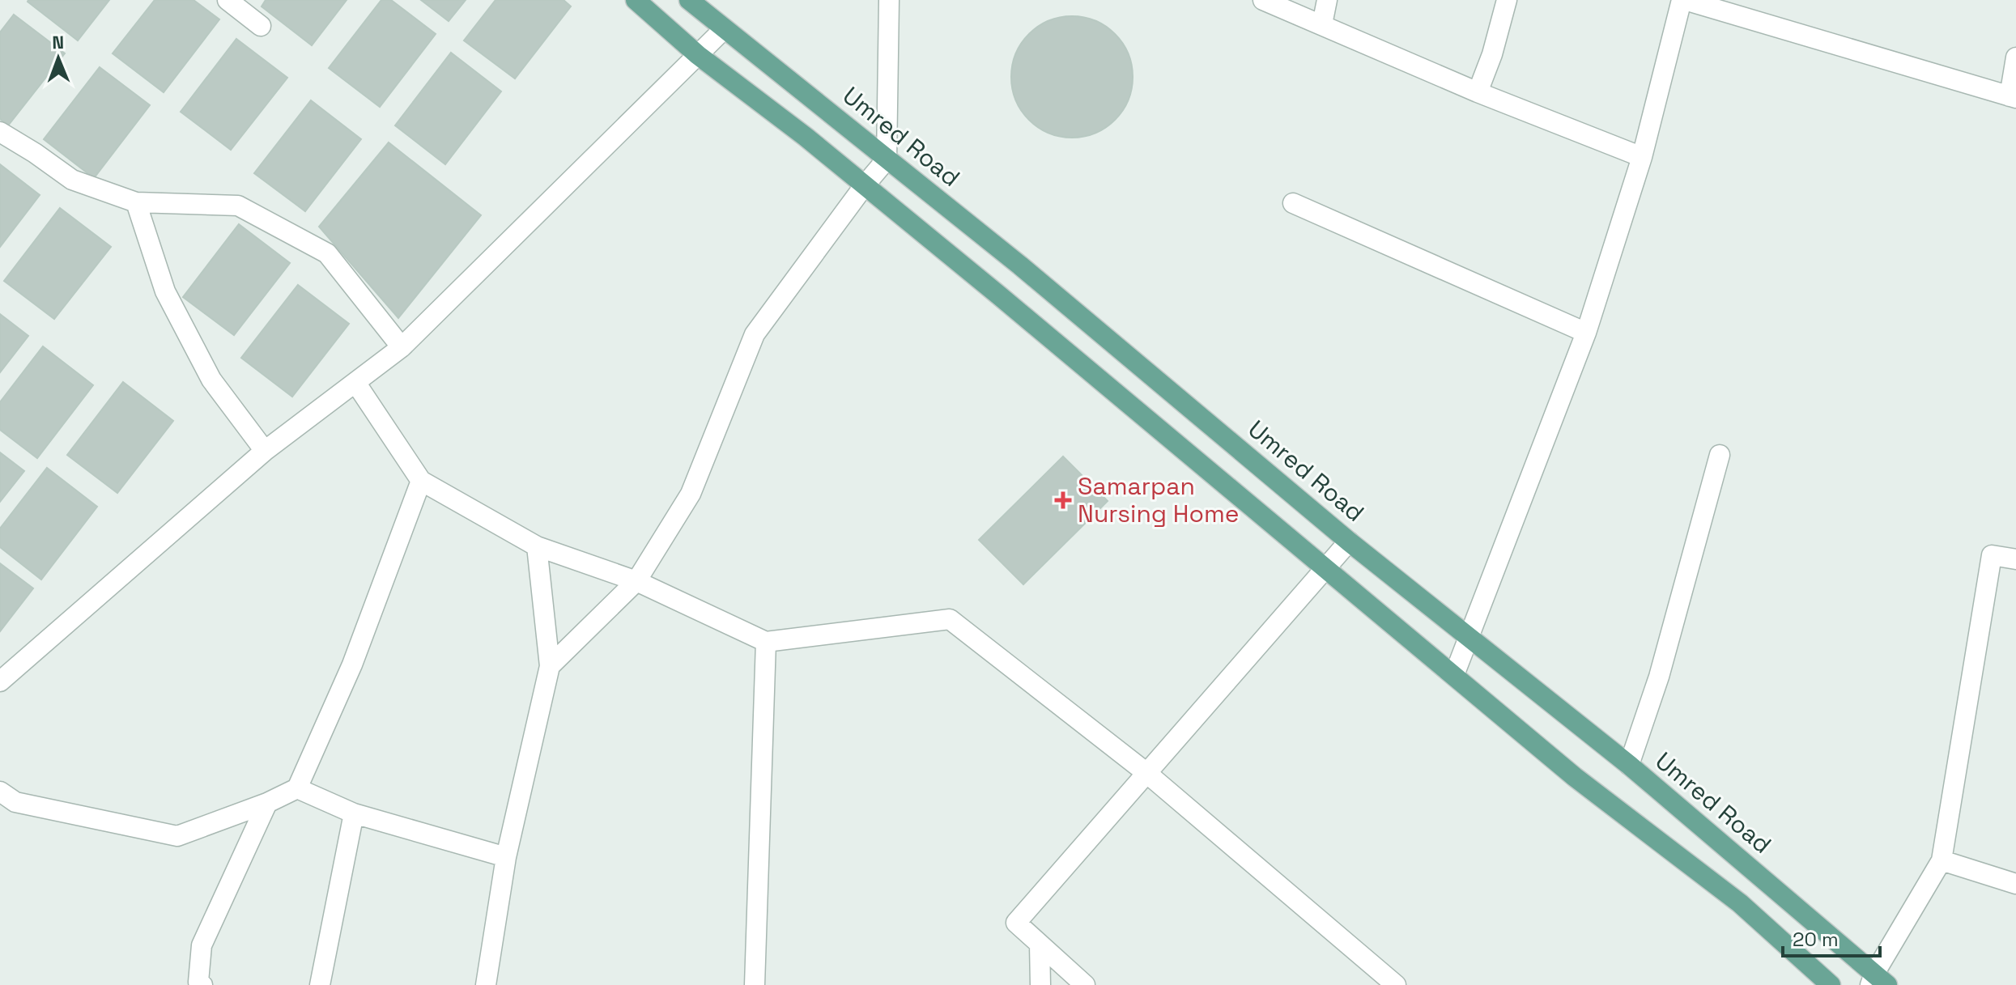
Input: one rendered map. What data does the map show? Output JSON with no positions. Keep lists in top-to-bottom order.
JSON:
{
  "streets": {
    "main road": ["Umred Road"]
  },
  "places": {
    "health": ["Samarpan Nursing Home"]
  },
  "scale_bar": "20 m",
  "north": "top"
}
